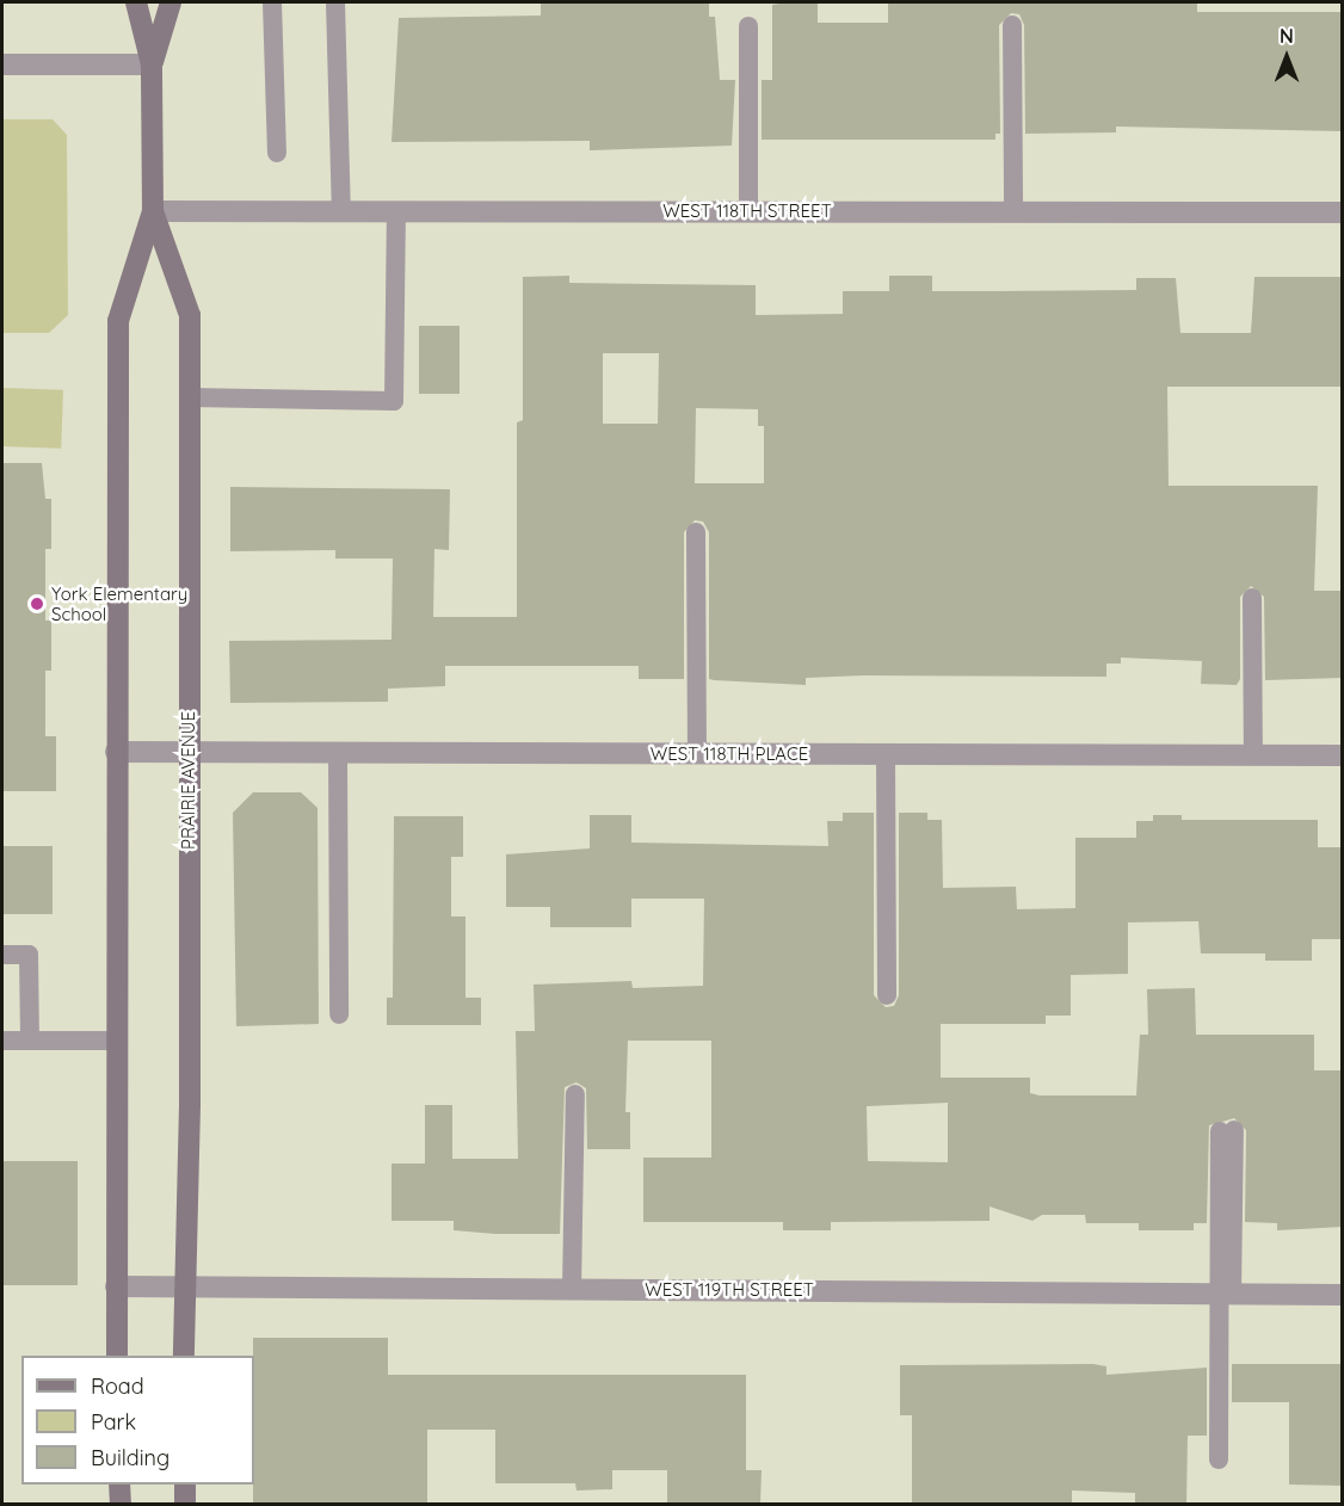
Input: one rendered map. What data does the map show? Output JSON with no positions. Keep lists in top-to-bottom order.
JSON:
{
  "streets": {
    "main road": ["PRAIRIE AVENUE"],
    "street": ["WEST 118TH STREET", "WEST 118TH PLACE", "WEST 119TH STREET"]
  },
  "crossings": [
    ["WEST 118TH STREET", "PRAIRIE AVENUE"],
    ["WEST 118TH PLACE", "PRAIRIE AVENUE"],
    ["PRAIRIE AVENUE", "WEST 119TH STREET"]
  ],
  "places": ["York Elementary School"],
  "legend": ["Road", "Park", "Building"],
  "north": "top"
}
